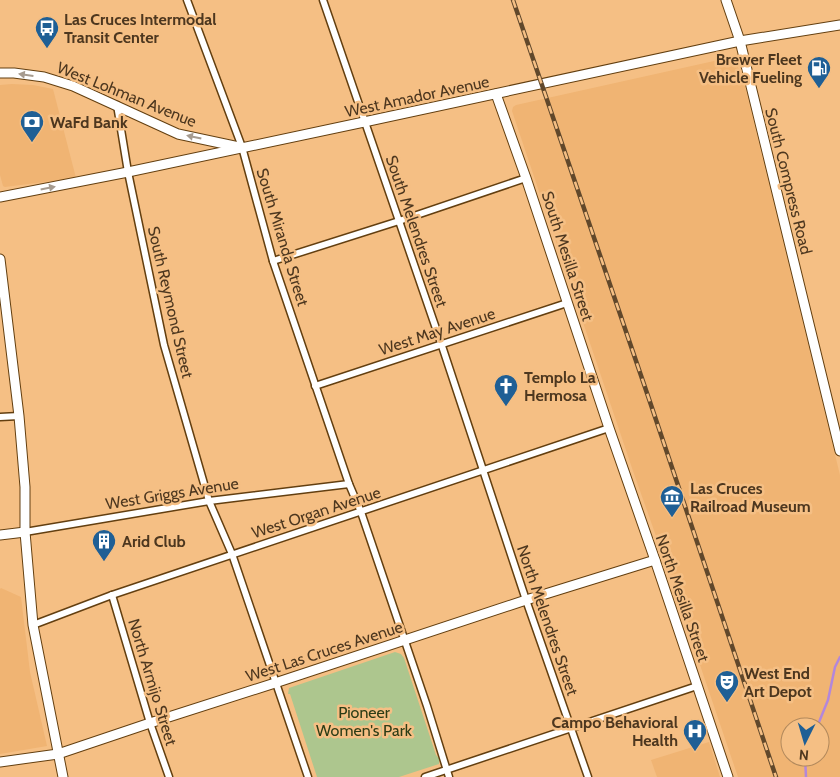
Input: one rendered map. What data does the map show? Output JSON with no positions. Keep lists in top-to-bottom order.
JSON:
{
  "streets": {
    "street": [
      "West Lohman Avenue",
      "West Amador Avenue",
      "South Compress Road",
      "South Melendres Street",
      "South Miranda Street",
      "South Mesilla Street",
      "South Reymond Street",
      "West May Avenue",
      "West Griggs Avenue",
      "West Organ Avenue",
      "North Mesilla Street",
      "North Melendres Street",
      "West Las Cruces Avenue",
      "North Armijo Street"
    ]
  },
  "crossings": [
    ["West Lohman Avenue", "West Amador Avenue"],
    ["West Lohman Avenue", "South Miranda Street"],
    ["West Lohman Avenue", "South Reymond Street"],
    ["West Amador Avenue", "South Compress Road"],
    ["West Amador Avenue", "South Melendres Street"],
    ["West Amador Avenue", "South Miranda Street"],
    ["West Amador Avenue", "South Mesilla Street"],
    ["West Amador Avenue", "South Reymond Street"],
    ["South Melendres Street", "West May Avenue"],
    ["South Melendres Street", "West Organ Avenue"],
    ["South Melendres Street", "North Melendres Street"],
    ["South Miranda Street", "West May Avenue"],
    ["South Miranda Street", "West Griggs Avenue"],
    ["South Miranda Street", "West Organ Avenue"],
    ["South Miranda Street", "West Las Cruces Avenue"],
    ["South Mesilla Street", "West May Avenue"],
    ["South Mesilla Street", "West Organ Avenue"],
    ["South Mesilla Street", "North Mesilla Street"],
    ["South Reymond Street", "West Griggs Avenue"],
    ["South Reymond Street", "West Organ Avenue"],
    ["South Reymond Street", "West Las Cruces Avenue"],
    ["West Organ Avenue", "North Mesilla Street"],
    ["West Organ Avenue", "North Melendres Street"],
    ["West Organ Avenue", "North Armijo Street"],
    ["North Mesilla Street", "West Las Cruces Avenue"],
    ["North Melendres Street", "West Las Cruces Avenue"],
    ["West Las Cruces Avenue", "North Armijo Street"]
  ],
  "one_way": ["West Lohman Avenue"],
  "parks": ["Pioneer Women's Park"],
  "places": {
    "bus stop": ["Las Cruces Intermodal Transit Center"],
    "fuel station": ["Brewer Fleet Vehicle Fueling"],
    "bank": ["WaFd Bank"],
    "church": ["Templo La Hermosa"],
    "museum": ["Las Cruces Railroad Museum"],
    "building": ["Arid Club"],
    "theatre": ["West End Art Depot"],
    "hospital": ["Campo Behavioral Health"]
  },
  "north": "bottom"
}
